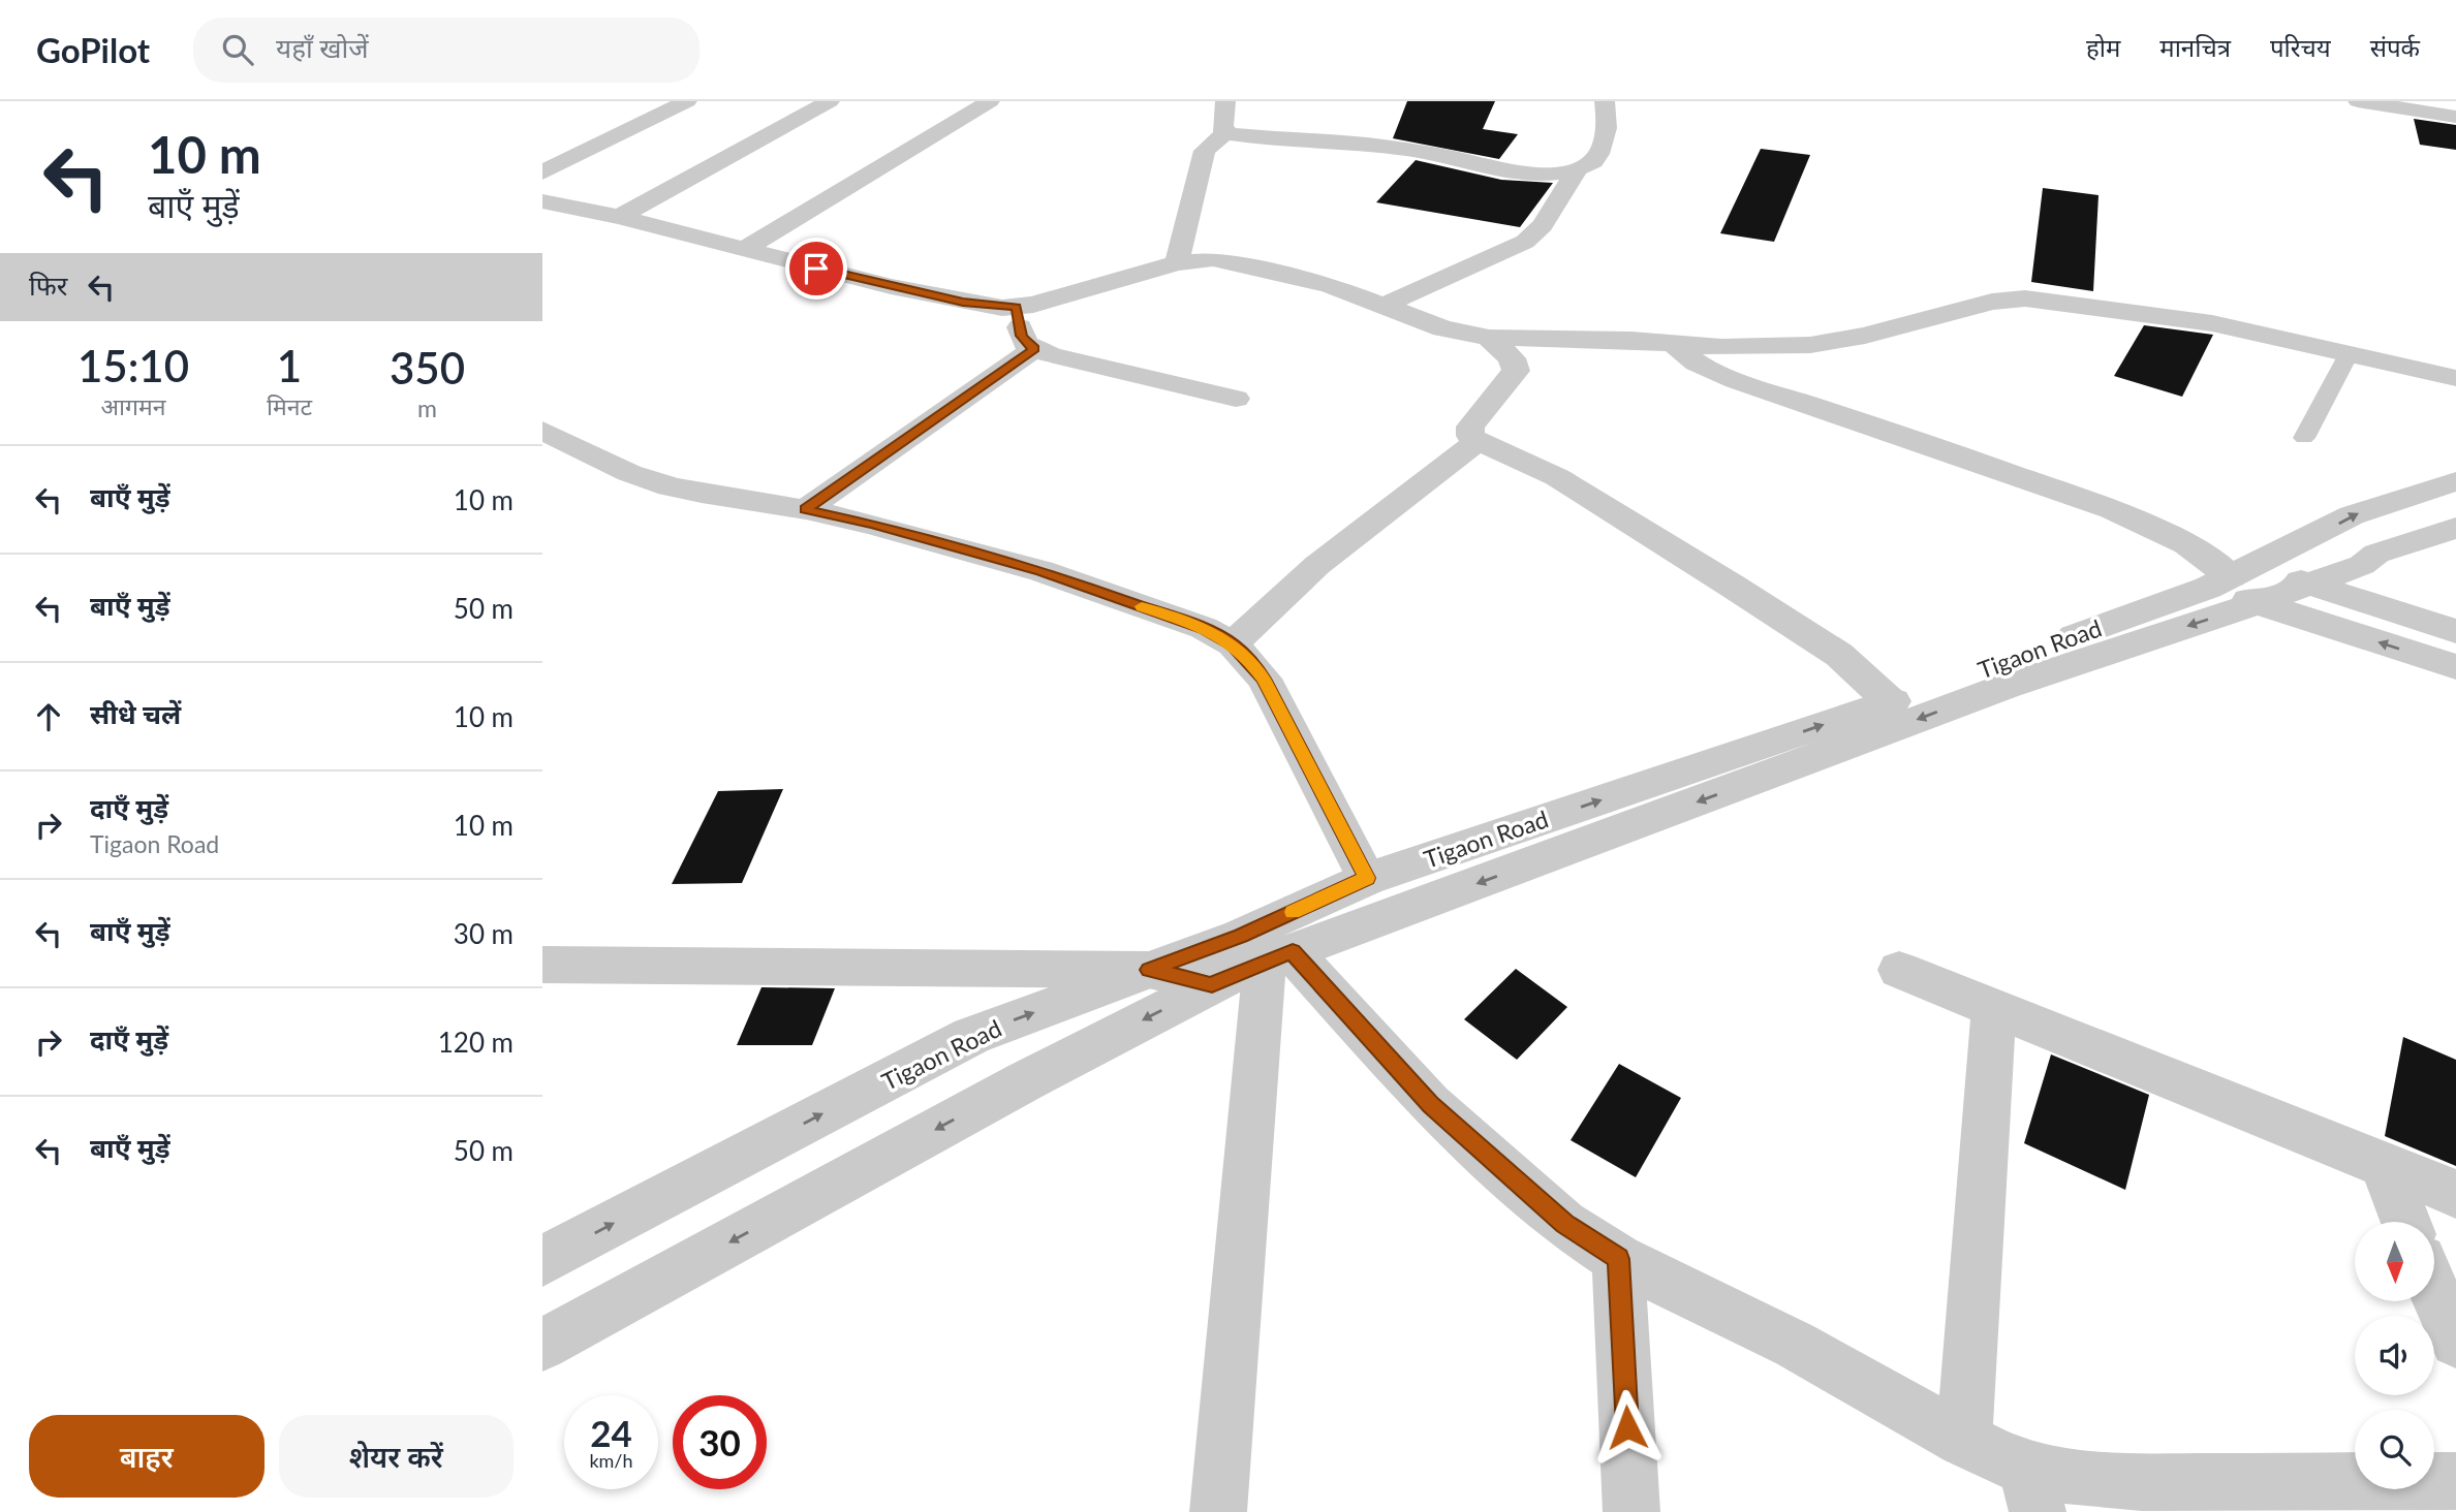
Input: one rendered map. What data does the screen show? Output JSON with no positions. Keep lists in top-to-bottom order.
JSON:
{
  "streets": {
    "street": ["Tigaon Road"]
  },
  "north": "bottom",
  "page": {
    "header": "GoPilot",
    "search": "यहाँ खोजें",
    "nav": [
      "होम",
      "मानचित्र",
      "परिचय",
      "संपर्क"
    ],
    "turn": ["10 m", "बाएँ मुड़ें"],
    "then": "फिर",
    "eta": [
      "15:10",
      "आगमन",
      "1",
      "मिनट",
      "350",
      "m"
    ],
    "list": [
      {
        "name": "बाएँ मुड़ें",
        "value": "10 m"
      },
      {
        "name": "बाएँ मुड़ें",
        "value": "50 m"
      },
      {
        "name": "सीधे चलें",
        "value": "10 m"
      },
      {
        "name": "दाएँ मुड़ें",
        "note": "Tigaon Road",
        "value": "10 m"
      },
      {
        "name": "बाएँ मुड़ें",
        "value": "30 m"
      },
      {
        "name": "दाएँ मुड़ें",
        "value": "120 m"
      },
      {
        "name": "बाएँ मुड़ें",
        "value": "50 m"
      }
    ],
    "speed": "24 km/h",
    "limit": "30",
    "buttons": ["बाहर", "शेयर करें"]
  }
}
